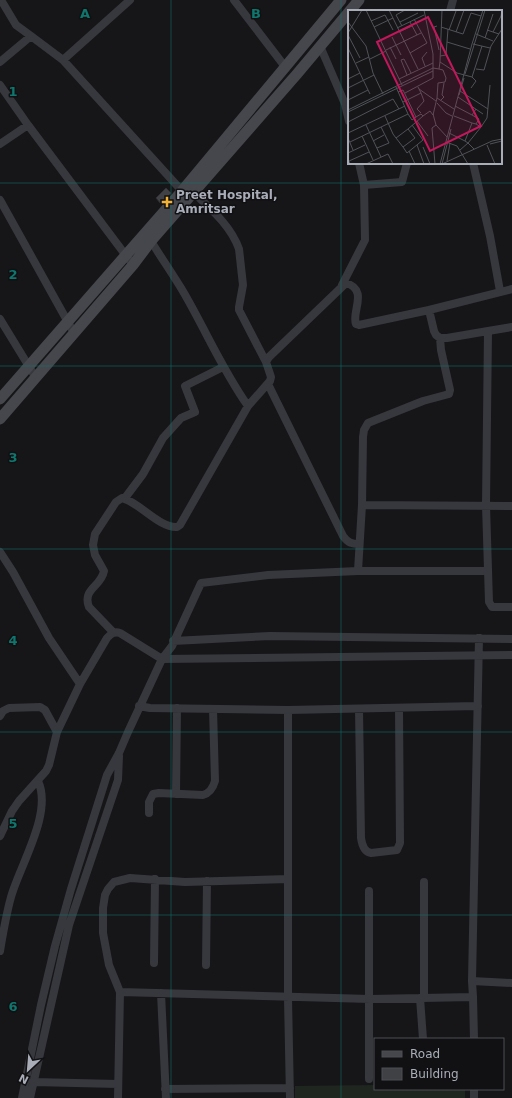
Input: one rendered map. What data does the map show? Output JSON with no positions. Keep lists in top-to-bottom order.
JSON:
{
  "places": {
    "health": ["Preet Hospital, Amritsar"]
  },
  "legend": ["Road", "Building"],
  "north": "bottom left",
  "grid": {
    "columns": ["A", "B"],
    "rows": [
      "1",
      "2",
      "3",
      "4",
      "5",
      "6"
    ]
  }
}
